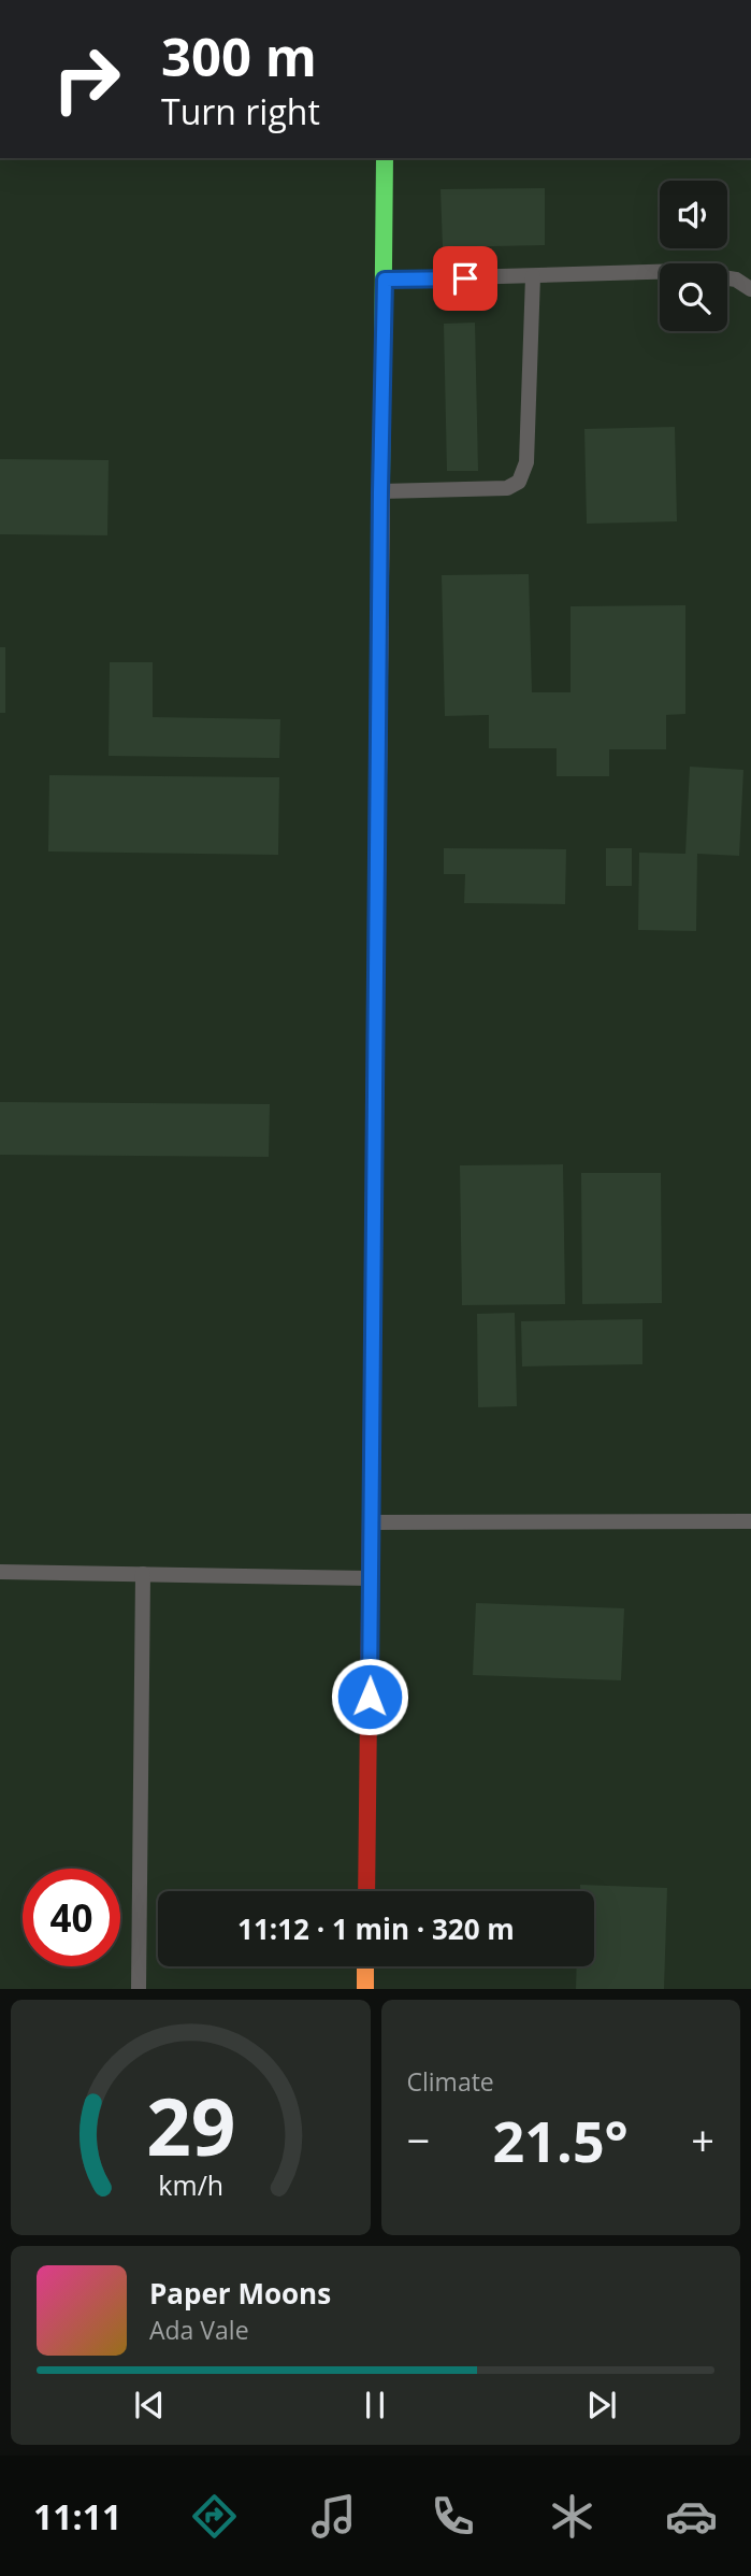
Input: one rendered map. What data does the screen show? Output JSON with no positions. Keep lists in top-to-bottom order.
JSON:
{
  "page": {
    "turn": ["300 m", "Turn right"],
    "limit": "40",
    "trip": "11:12 · 1 min · 320 m",
    "tile": "Climate",
    "heat": ["−", "21.5°", "+"],
    "song": ["Paper Moons", "Ada Vale"],
    "tabs": "11:11",
    "gauge": ["29", "km/h"]
  }
}
